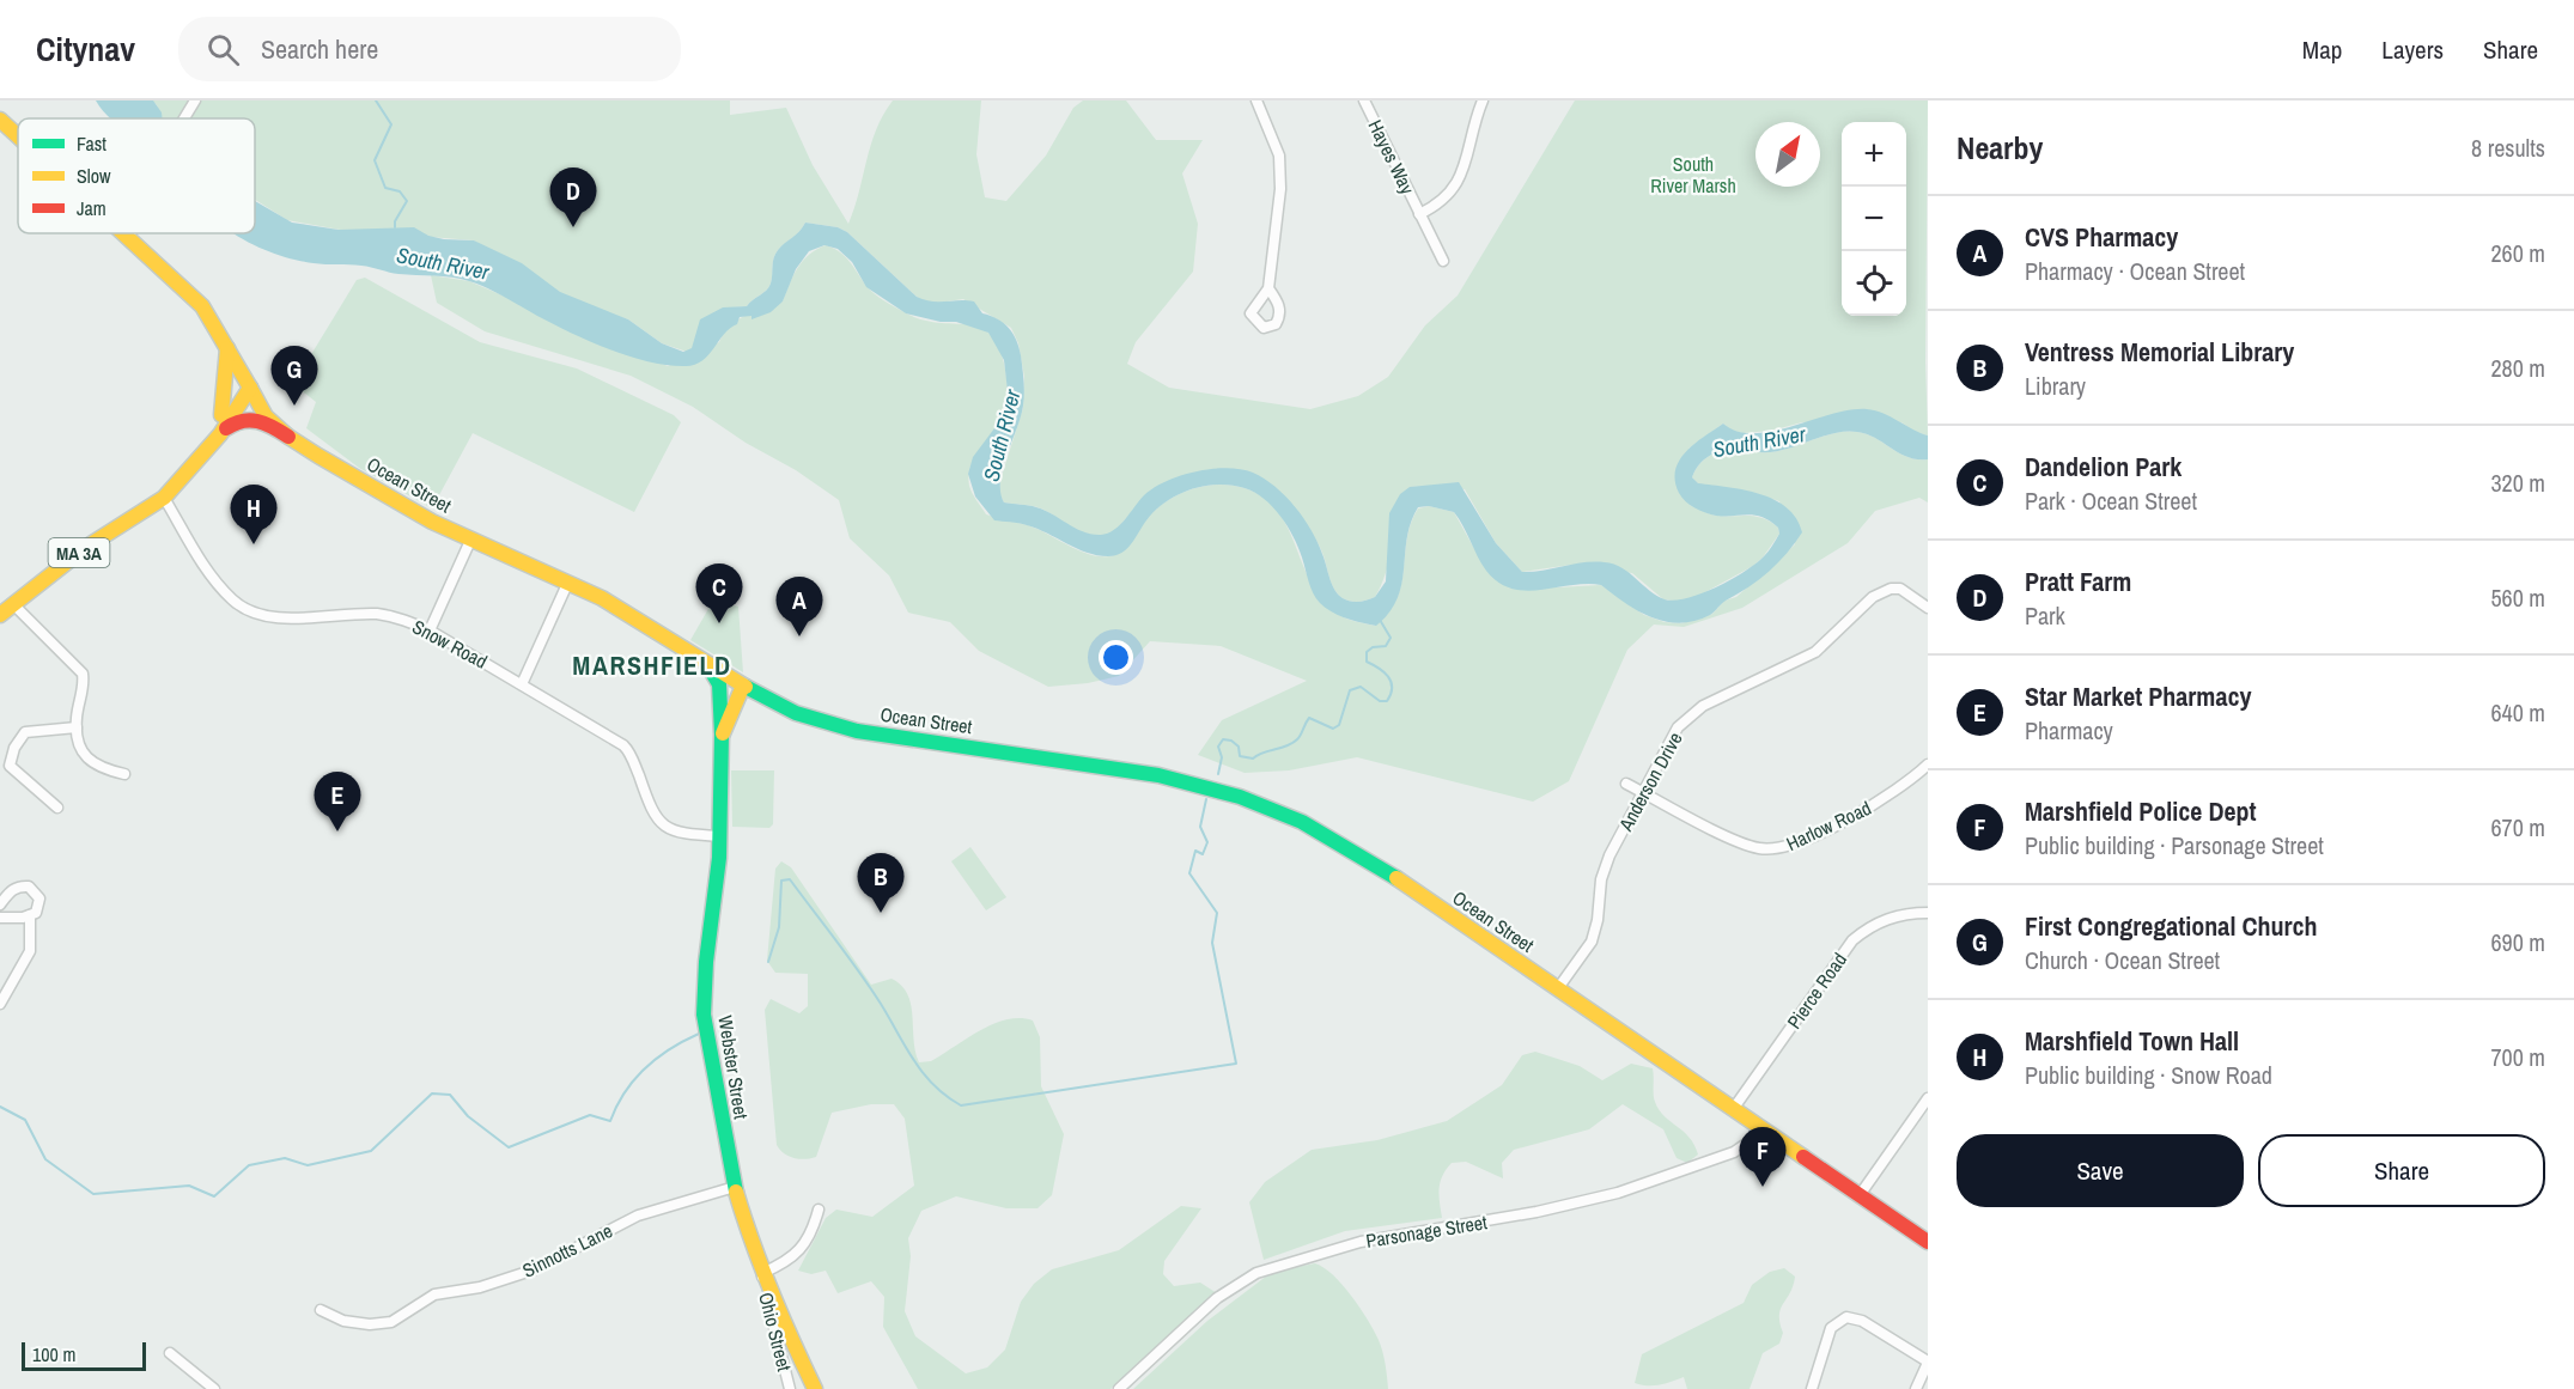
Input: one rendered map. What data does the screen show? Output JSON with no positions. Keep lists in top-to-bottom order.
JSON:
{
  "streets": {
    "main road": ["Ocean Street", "MA 3A", "Webster Street"],
    "street": [
      "Hayes Way",
      "Snow Road",
      "Anderson Drive",
      "Harlow Road",
      "Pierce Road",
      "Parsonage Street",
      "Sinnotts Lane",
      "Ohio Street"
    ]
  },
  "crossings": [
    ["Ocean Street", "MA 3A"],
    ["Ocean Street", "Anderson Drive"],
    ["Ocean Street", "Pierce Road"],
    ["Ocean Street", "Webster Street"],
    ["Ocean Street", "Parsonage Street"],
    ["MA 3A", "Snow Road"],
    ["Snow Road", "Webster Street"],
    ["Anderson Drive", "Harlow Road"],
    ["Webster Street", "Sinnotts Lane"],
    ["Webster Street", "Ohio Street"]
  ],
  "districts": ["MARSHFIELD"],
  "water": ["South River"],
  "parks": ["South River Marsh"],
  "legend": ["Fast", "Slow", "Jam"],
  "scale_bar": "100 m",
  "north": "top right",
  "page": {
    "header": "Citynav",
    "search": "Search here",
    "nav": ["Map", "Layers", "Share"],
    "heading": ["Nearby", "8 results"],
    "map_buttons": ["+", "−"],
    "pins": [
      "D",
      "G",
      "H",
      "C",
      "A",
      "E",
      "B",
      "F"
    ],
    "list": [
      {
        "mark": "A",
        "name": "CVS Pharmacy",
        "note": "Pharmacy · Ocean Street",
        "value": "260 m"
      },
      {
        "mark": "B",
        "name": "Ventress Memorial Library",
        "note": "Library",
        "value": "280 m"
      },
      {
        "mark": "C",
        "name": "Dandelion Park",
        "note": "Park · Ocean Street",
        "value": "320 m"
      },
      {
        "mark": "D",
        "name": "Pratt Farm",
        "note": "Park",
        "value": "560 m"
      },
      {
        "mark": "E",
        "name": "Star Market Pharmacy",
        "note": "Pharmacy",
        "value": "640 m"
      },
      {
        "mark": "F",
        "name": "Marshfield Police Dept",
        "note": "Public building · Parsonage Street",
        "value": "670 m"
      },
      {
        "mark": "G",
        "name": "First Congregational Church",
        "note": "Church · Ocean Street",
        "value": "690 m"
      },
      {
        "mark": "H",
        "name": "Marshfield Town Hall",
        "note": "Public building · Snow Road",
        "value": "700 m"
      }
    ],
    "buttons": ["Save", "Share"],
    "scale": "100 m"
  }
}
